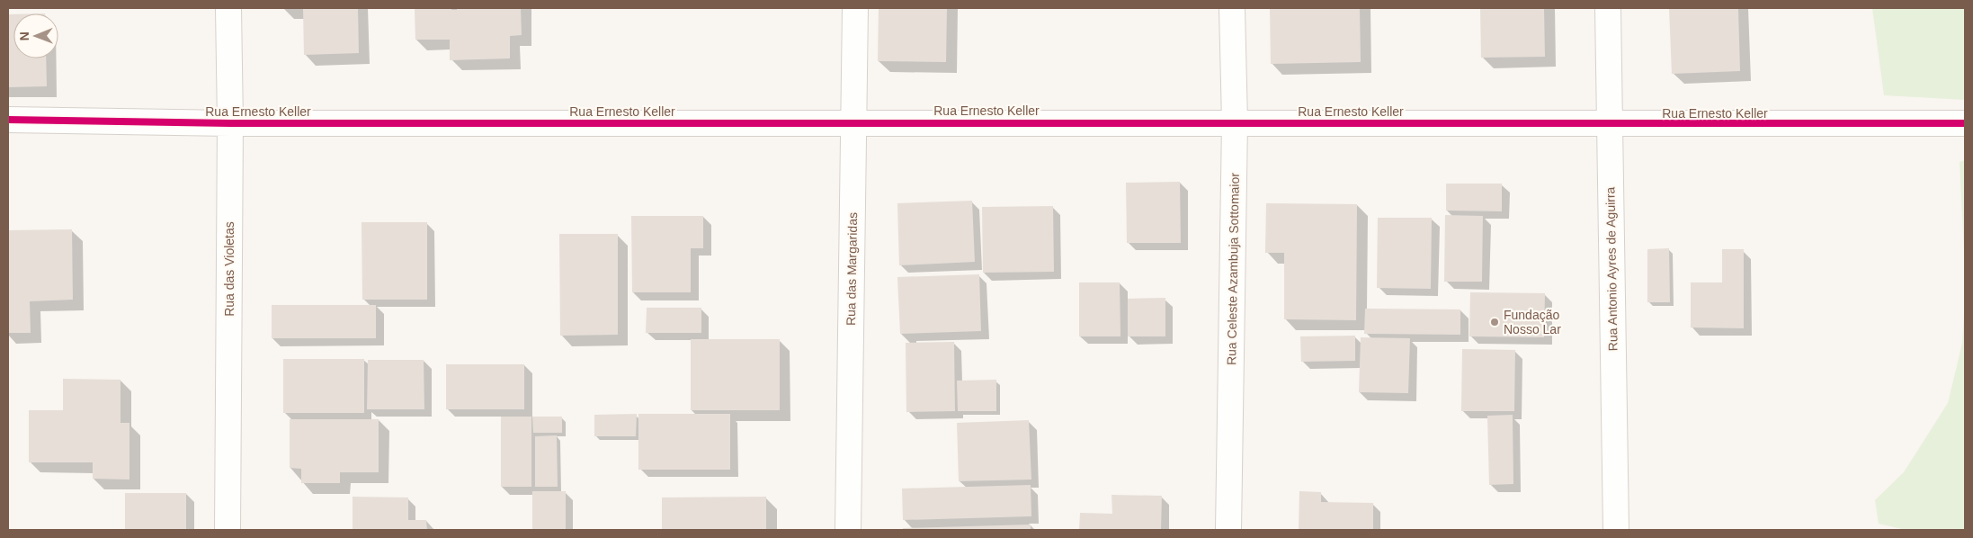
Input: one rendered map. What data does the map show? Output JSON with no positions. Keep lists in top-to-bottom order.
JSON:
{
  "streets": {
    "street": [
      "Rua Ernesto Keller",
      "Rua das Violetas",
      "Rua das Margaridas",
      "Rua Celeste Azambuja Sottomaior",
      "Rua Antonio Ayres de Aguirra"
    ]
  },
  "crossings": [
    ["Rua Ernesto Keller", "Rua das Violetas"],
    ["Rua Ernesto Keller", "Rua das Margaridas"],
    ["Rua Ernesto Keller", "Rua Celeste Azambuja Sottomaior"],
    ["Rua Ernesto Keller", "Rua Antonio Ayres de Aguirra"]
  ],
  "places": ["Fundação Nosso Lar"],
  "north": "left"
}
